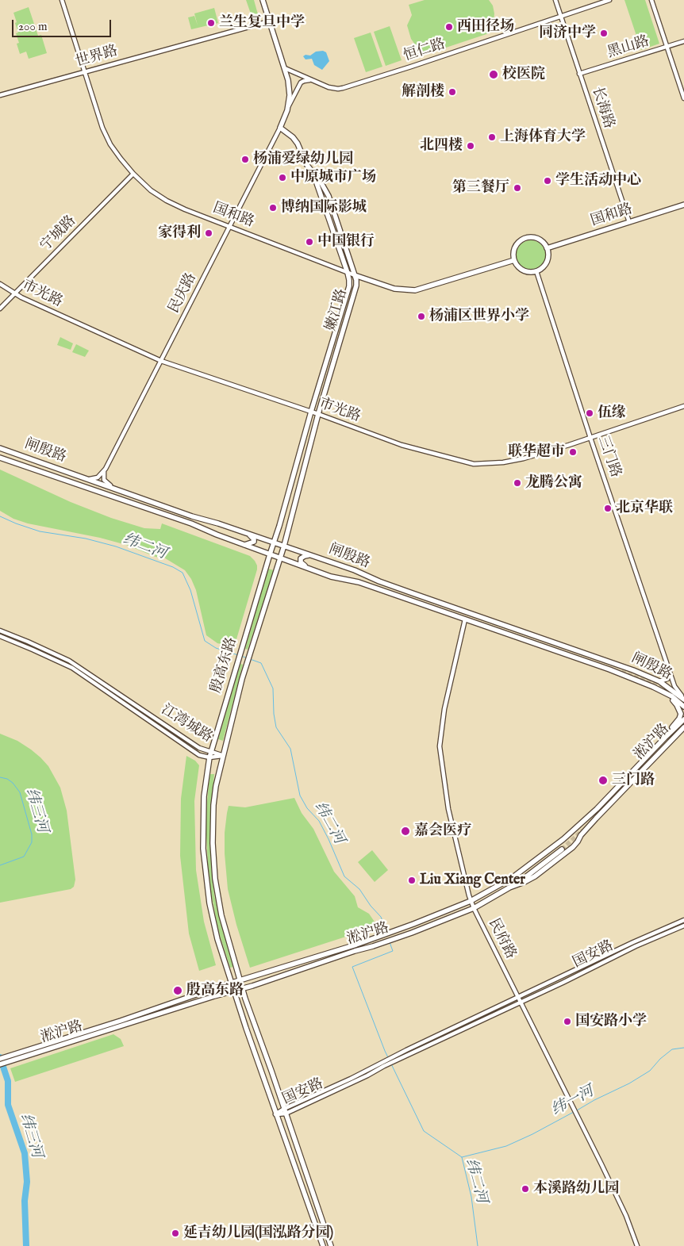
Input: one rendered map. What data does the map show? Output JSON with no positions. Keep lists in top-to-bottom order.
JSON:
{
  "streets": {
    "main road": [
      "国和路",
      "嫩江路",
      "闸殷路",
      "殷高东路",
      "淞沪路"
    ],
    "street": [
      "黑山路",
      "恒仁路",
      "世界路",
      "长海路",
      "宁城路",
      "民庆路",
      "市光路",
      "三门路",
      "江湾城路",
      "民府路",
      "国安路"
    ]
  },
  "crossings": [
    ["黑山路", "长海路"],
    ["恒仁路", "长海路"],
    ["世界路", "国和路"],
    ["长海路", "国和路"],
    ["国和路", "宁城路"],
    ["国和路", "民庆路"],
    ["国和路", "嫩江路"],
    ["国和路", "三门路"],
    ["宁城路", "市光路"],
    ["民庆路", "市光路"],
    ["民庆路", "嫩江路"],
    ["市光路", "嫩江路"],
    ["市光路", "三门路"],
    ["市光路", "殷高东路"],
    ["嫩江路", "殷高东路"],
    ["闸殷路", "三门路"],
    ["闸殷路", "殷高东路"],
    ["闸殷路", "民府路"],
    ["殷高东路", "江湾城路"],
    ["殷高东路", "淞沪路"],
    ["殷高东路", "国安路"],
    ["淞沪路", "民府路"],
    ["民府路", "国安路"]
  ],
  "water": ["纬二河", "纬三河", "纬一河"],
  "places": [
    "兰生复旦中学",
    "西田径场",
    "同济中学",
    "校医院",
    "解剖楼",
    "上海体育大学",
    "北四楼",
    "杨浦爱绿幼儿园",
    "中原城市广场",
    "学生活动中心",
    "第三餐厅",
    "博纳国际影城",
    "家得利",
    "中国银行",
    "杨浦区世界小学",
    "伍缘",
    "联华超市",
    "龙腾公寓",
    "北京华联",
    "三门路",
    "嘉会医疗",
    "Liu Xiang Center",
    "殷高东路",
    "国安路小学",
    "本溪路幼儿园",
    "延吉幼儿园(国泓路分园)"
  ],
  "scale_bar": "200 m"
}
